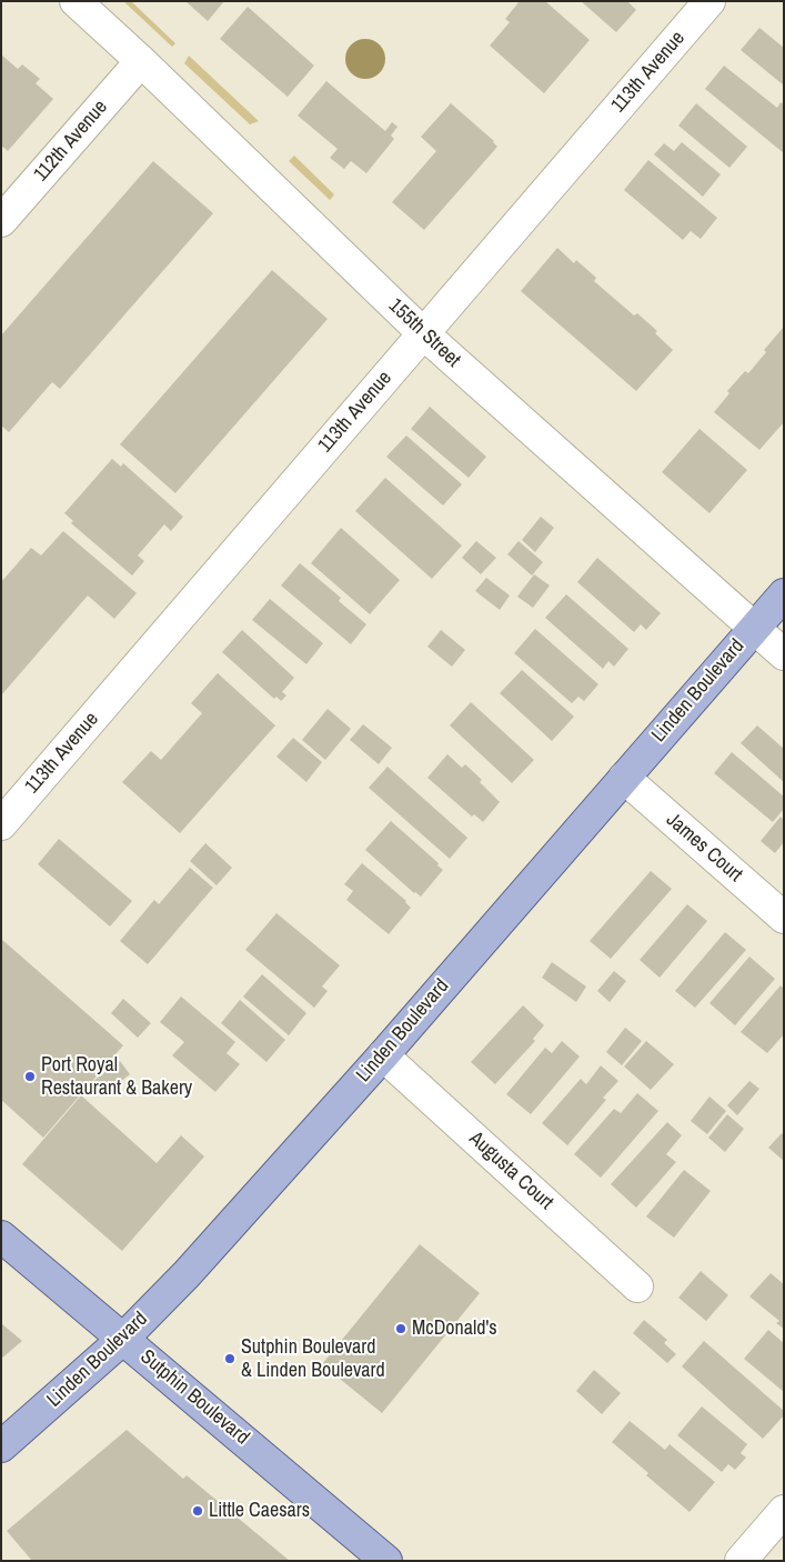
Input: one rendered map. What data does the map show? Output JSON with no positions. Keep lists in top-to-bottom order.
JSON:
{
  "streets": {
    "main road": ["Linden Boulevard", "Sutphin Boulevard"],
    "street": [
      "113th Avenue",
      "112th Avenue",
      "155th Street",
      "James Court",
      "Augusta Court"
    ]
  },
  "crossings": [
    ["113th Avenue", "155th Street"],
    ["112th Avenue", "155th Street"],
    ["155th Street", "Linden Boulevard"],
    ["Linden Boulevard", "James Court"],
    ["Linden Boulevard", "Augusta Court"],
    ["Linden Boulevard", "Sutphin Boulevard"]
  ],
  "places": [
    "Port Royal Restaurant & Bakery",
    "McDonald's",
    "Sutphin Boulevard & Linden Boulevard",
    "Little Caesars"
  ]
}
